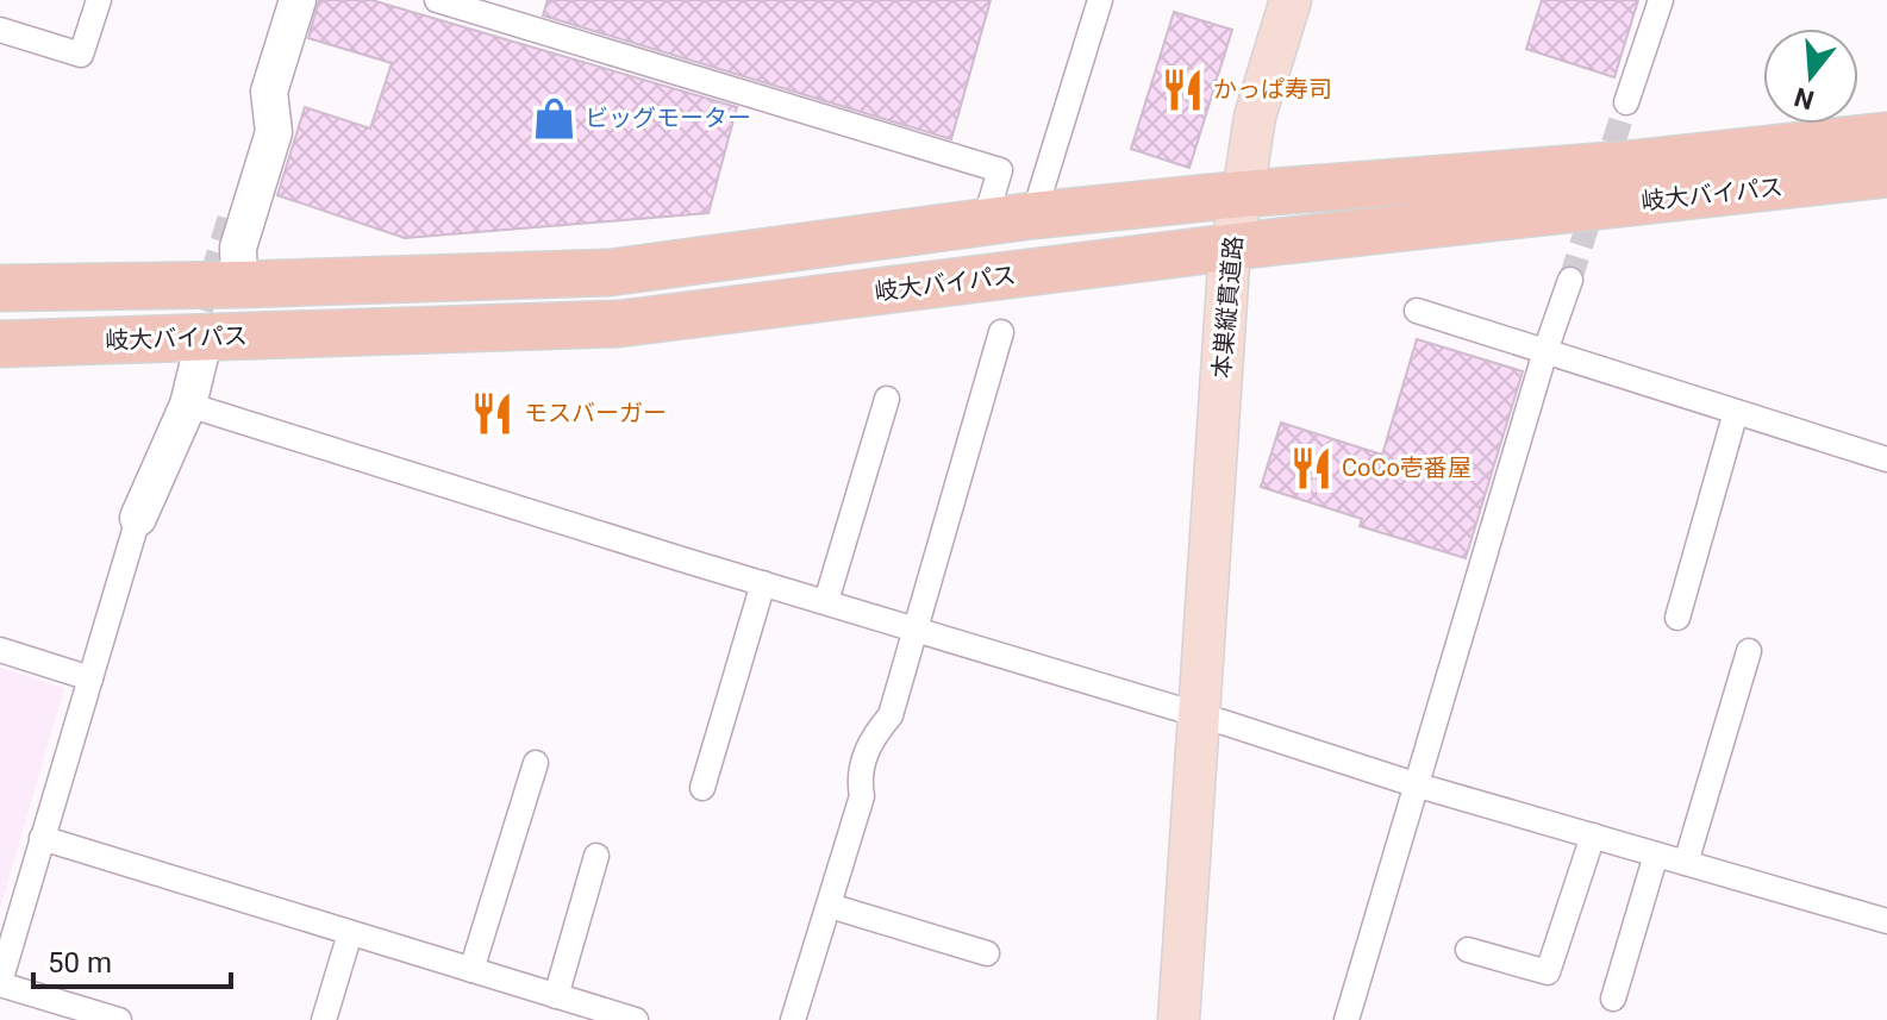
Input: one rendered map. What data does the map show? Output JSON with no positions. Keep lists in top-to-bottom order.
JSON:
{
  "streets": {
    "highway": ["岐大バイパス"],
    "main road": ["本巣縦貫道路"]
  },
  "crossings": [
    ["岐大バイパス", "本巣縦貫道路"]
  ],
  "places": {
    "restaurant": ["かっぱ寿司", "モスバーガー", "CoCo壱番屋"],
    "shop": ["ビッグモーター"]
  },
  "scale_bar": "50 m",
  "north": "bottom"
}
